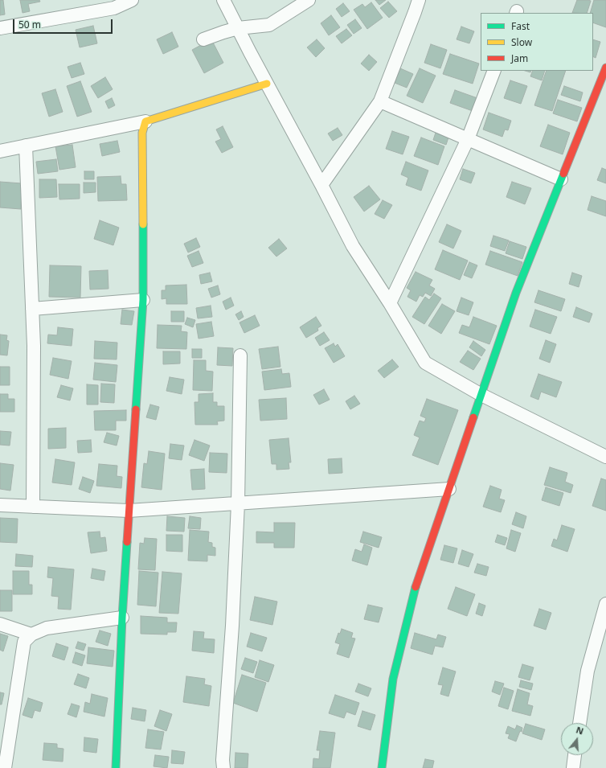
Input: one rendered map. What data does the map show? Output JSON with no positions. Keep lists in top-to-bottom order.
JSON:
{
  "legend": ["Fast", "Slow", "Jam"],
  "scale_bar": "50 m",
  "north": "top"
}
